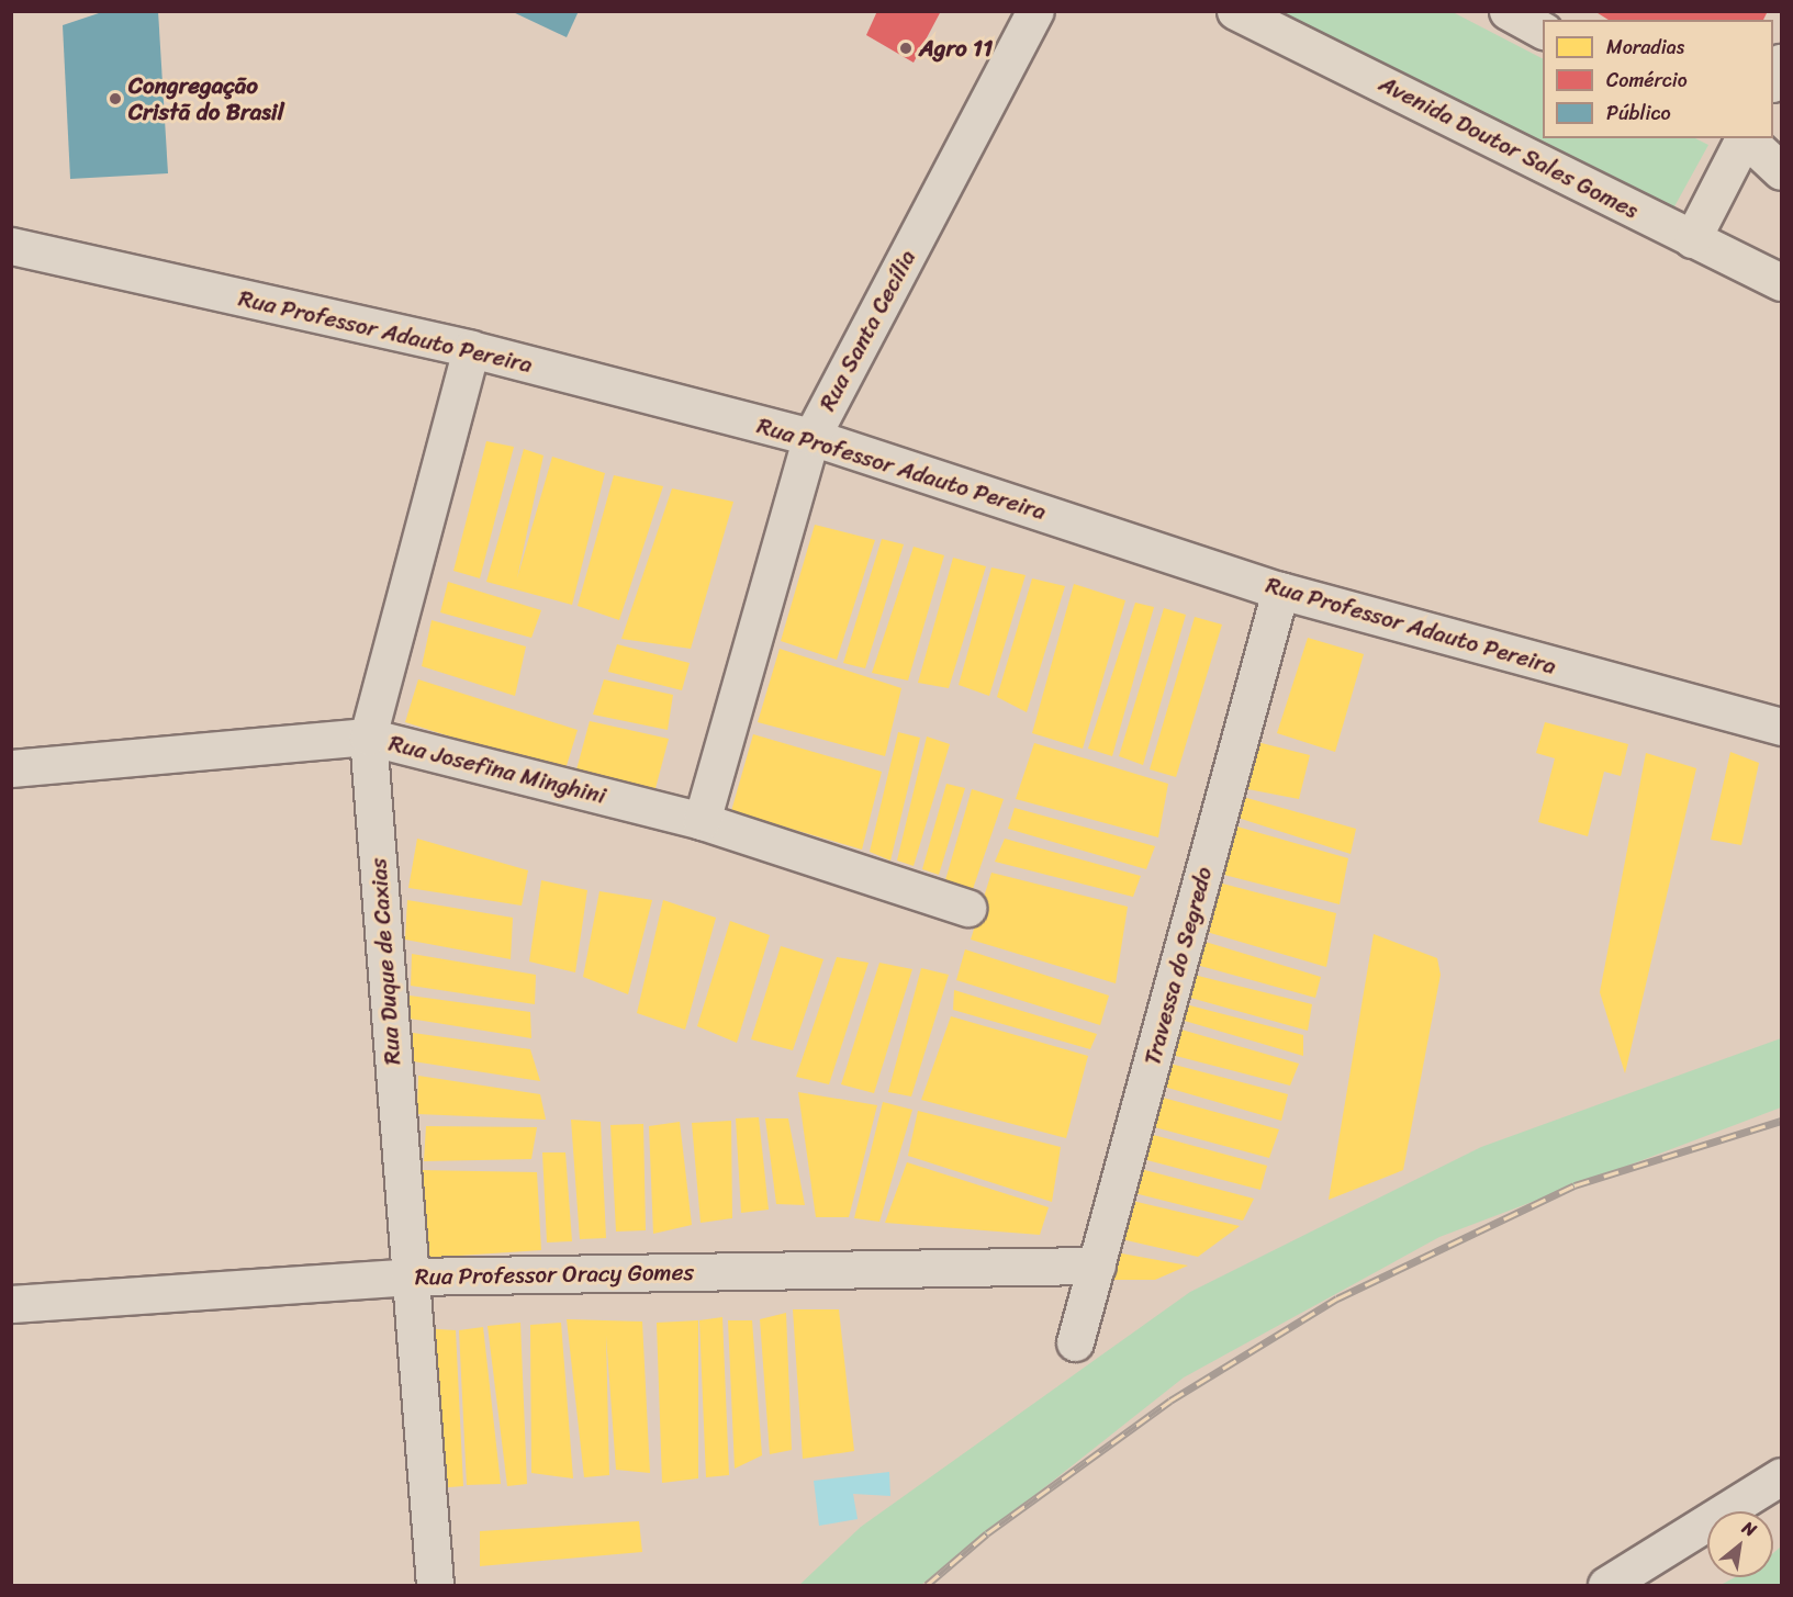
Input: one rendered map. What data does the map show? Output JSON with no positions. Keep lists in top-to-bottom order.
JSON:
{
  "streets": {
    "main road": ["Avenida Doutor Sales Gomes"],
    "street": [
      "Rua Santa Cecília",
      "Rua Professor Adauto Pereira",
      "Rua Josefina Minghini",
      "Rua Duque de Caxias",
      "Travessa do Segredo",
      "Rua Professor Oracy Gomes"
    ]
  },
  "crossings": [
    ["Rua Santa Cecília", "Rua Professor Adauto Pereira"],
    ["Rua Santa Cecília", "Rua Josefina Minghini"],
    ["Rua Professor Adauto Pereira", "Rua Duque de Caxias"],
    ["Rua Professor Adauto Pereira", "Travessa do Segredo"],
    ["Rua Josefina Minghini", "Rua Duque de Caxias"],
    ["Rua Duque de Caxias", "Rua Professor Oracy Gomes"],
    ["Travessa do Segredo", "Rua Professor Oracy Gomes"]
  ],
  "places": ["Agro 11", "Congregação Cristã do Brasil"],
  "legend": ["Moradias", "Comércio", "Público"],
  "north": "top right"
}
